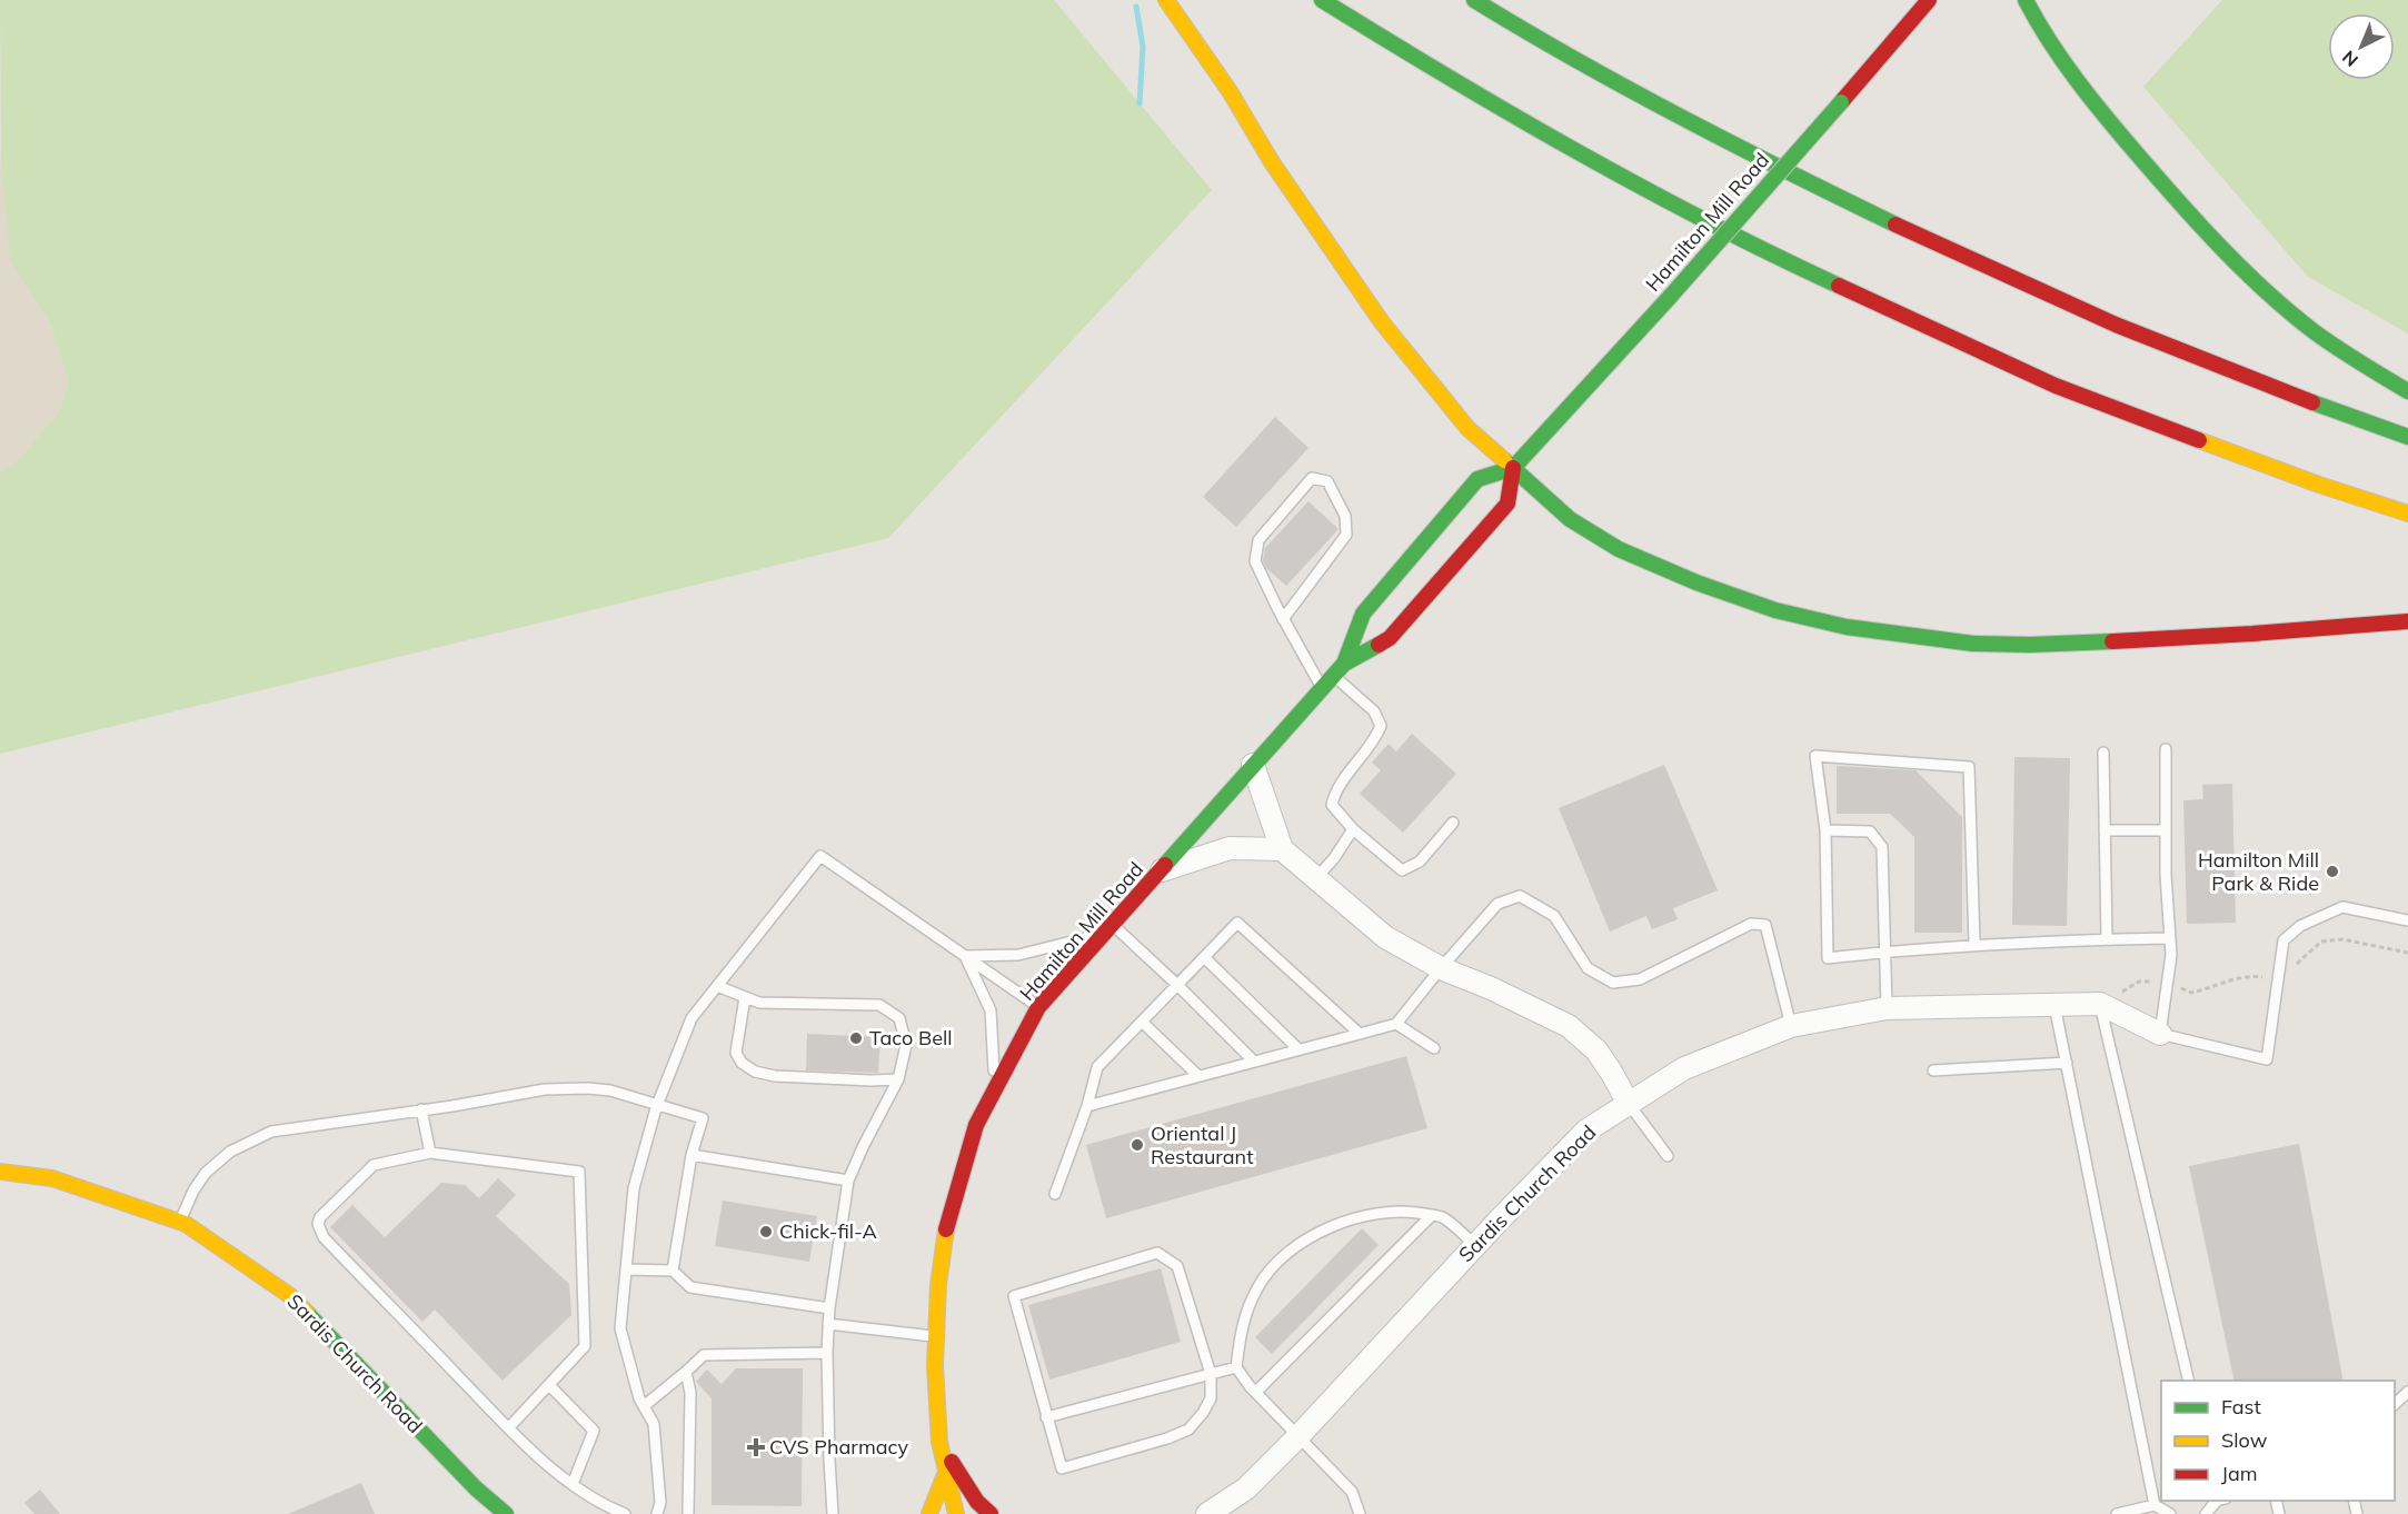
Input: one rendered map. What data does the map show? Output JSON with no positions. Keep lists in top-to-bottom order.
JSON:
{
  "streets": {
    "main road": ["Hamilton Mill Road", "Sardis Church Road"]
  },
  "places": {
    "other": [
      "Hamilton Mill Park & Ride",
      "Taco Bell",
      "Oriental J Restaurant",
      "Chick-fil-A"
    ],
    "health": ["CVS Pharmacy"]
  },
  "legend": ["Fast", "Slow", "Jam"],
  "north": "bottom left"
}
